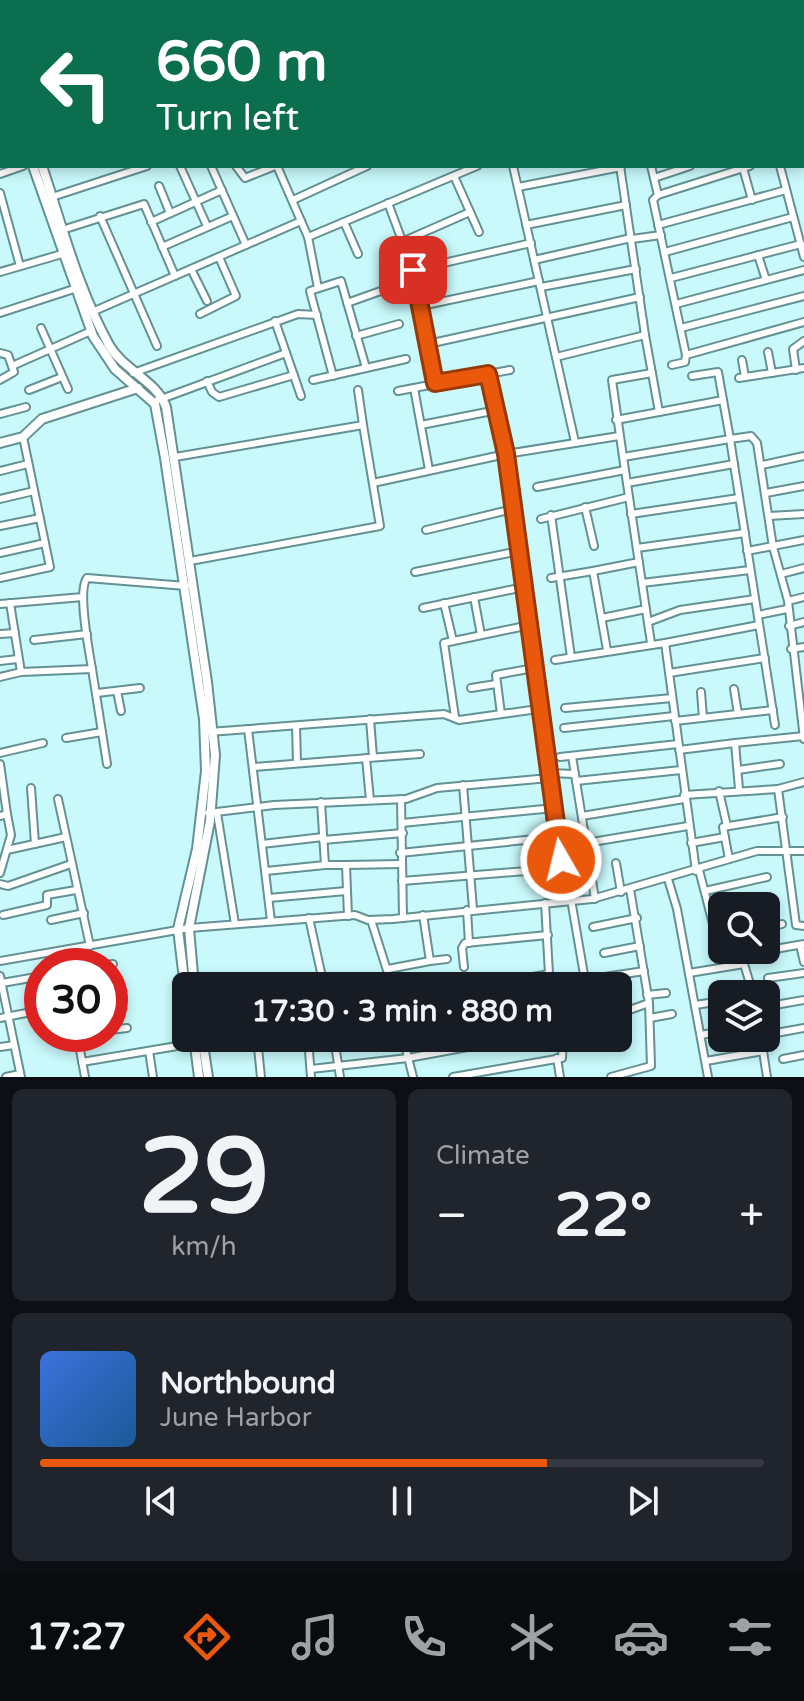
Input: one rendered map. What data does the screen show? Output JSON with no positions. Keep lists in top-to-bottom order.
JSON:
{
  "page": {
    "turn": ["660 m", "Turn left"],
    "limit": "30",
    "trip": "17:30 · 3 min · 880 m",
    "tile": [
      ["29", "km/h"],
      "Climate"
    ],
    "heat": ["−", "22°", "+"],
    "song": ["Northbound", "June Harbor"],
    "tabs": "17:27"
  }
}
